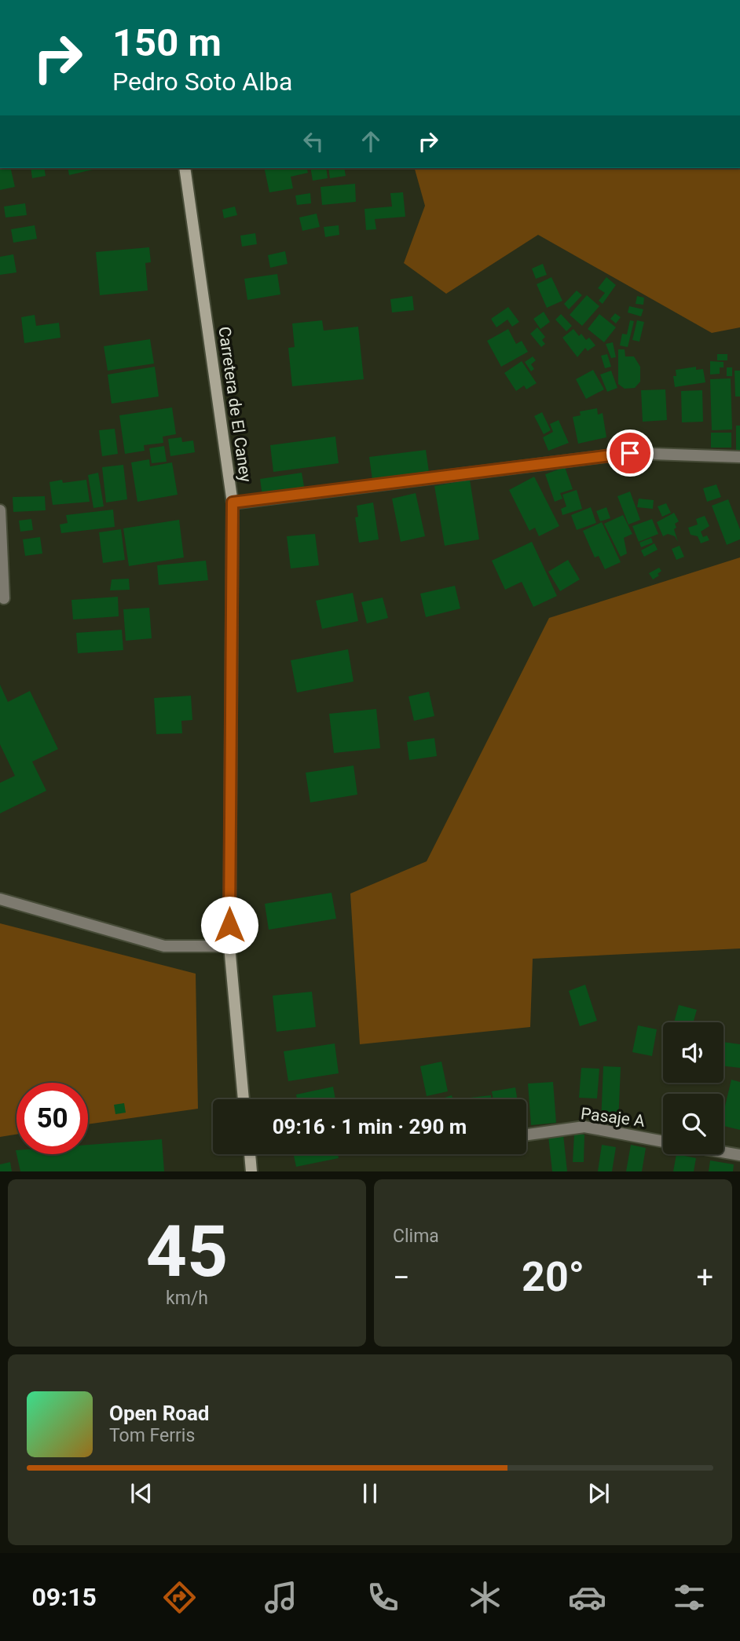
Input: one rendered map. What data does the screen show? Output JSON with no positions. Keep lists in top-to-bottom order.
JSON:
{
  "streets": {
    "main road": ["Carretera de El Caney"],
    "street": ["Pasaje A"]
  },
  "page": {
    "turn": ["150 m", "Pedro Soto Alba"],
    "limit": "50",
    "trip": "09:16 · 1 min · 290 m",
    "tile": [
      ["45", "km/h"],
      "Clima"
    ],
    "heat": ["−", "20°", "+"],
    "song": ["Open Road", "Tom Ferris"],
    "tabs": "09:15"
  }
}
